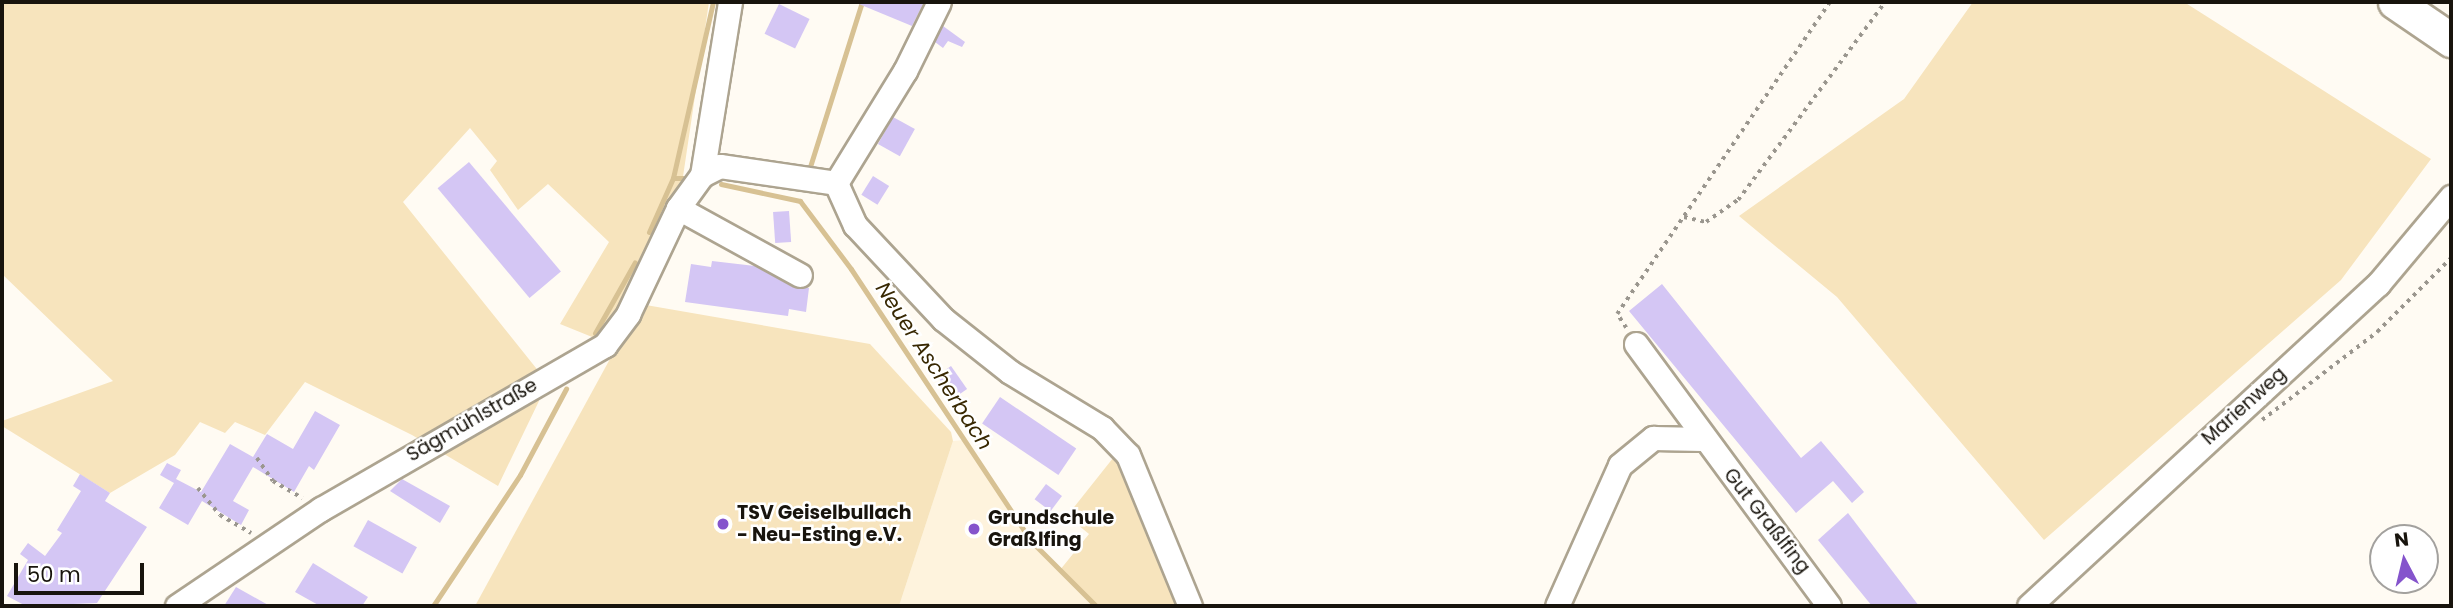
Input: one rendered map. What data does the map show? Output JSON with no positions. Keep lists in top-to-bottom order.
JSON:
{
  "streets": {
    "street": ["Marienweg", "Sägmühlstraße", "Gut Graßlfing"]
  },
  "water": ["Neuer Ascherbach"],
  "places": ["TSV Geiselbullach - Neu-Esting e.V.", "Grundschule Graßlfing"],
  "scale_bar": "50 m",
  "north": "top"
}
